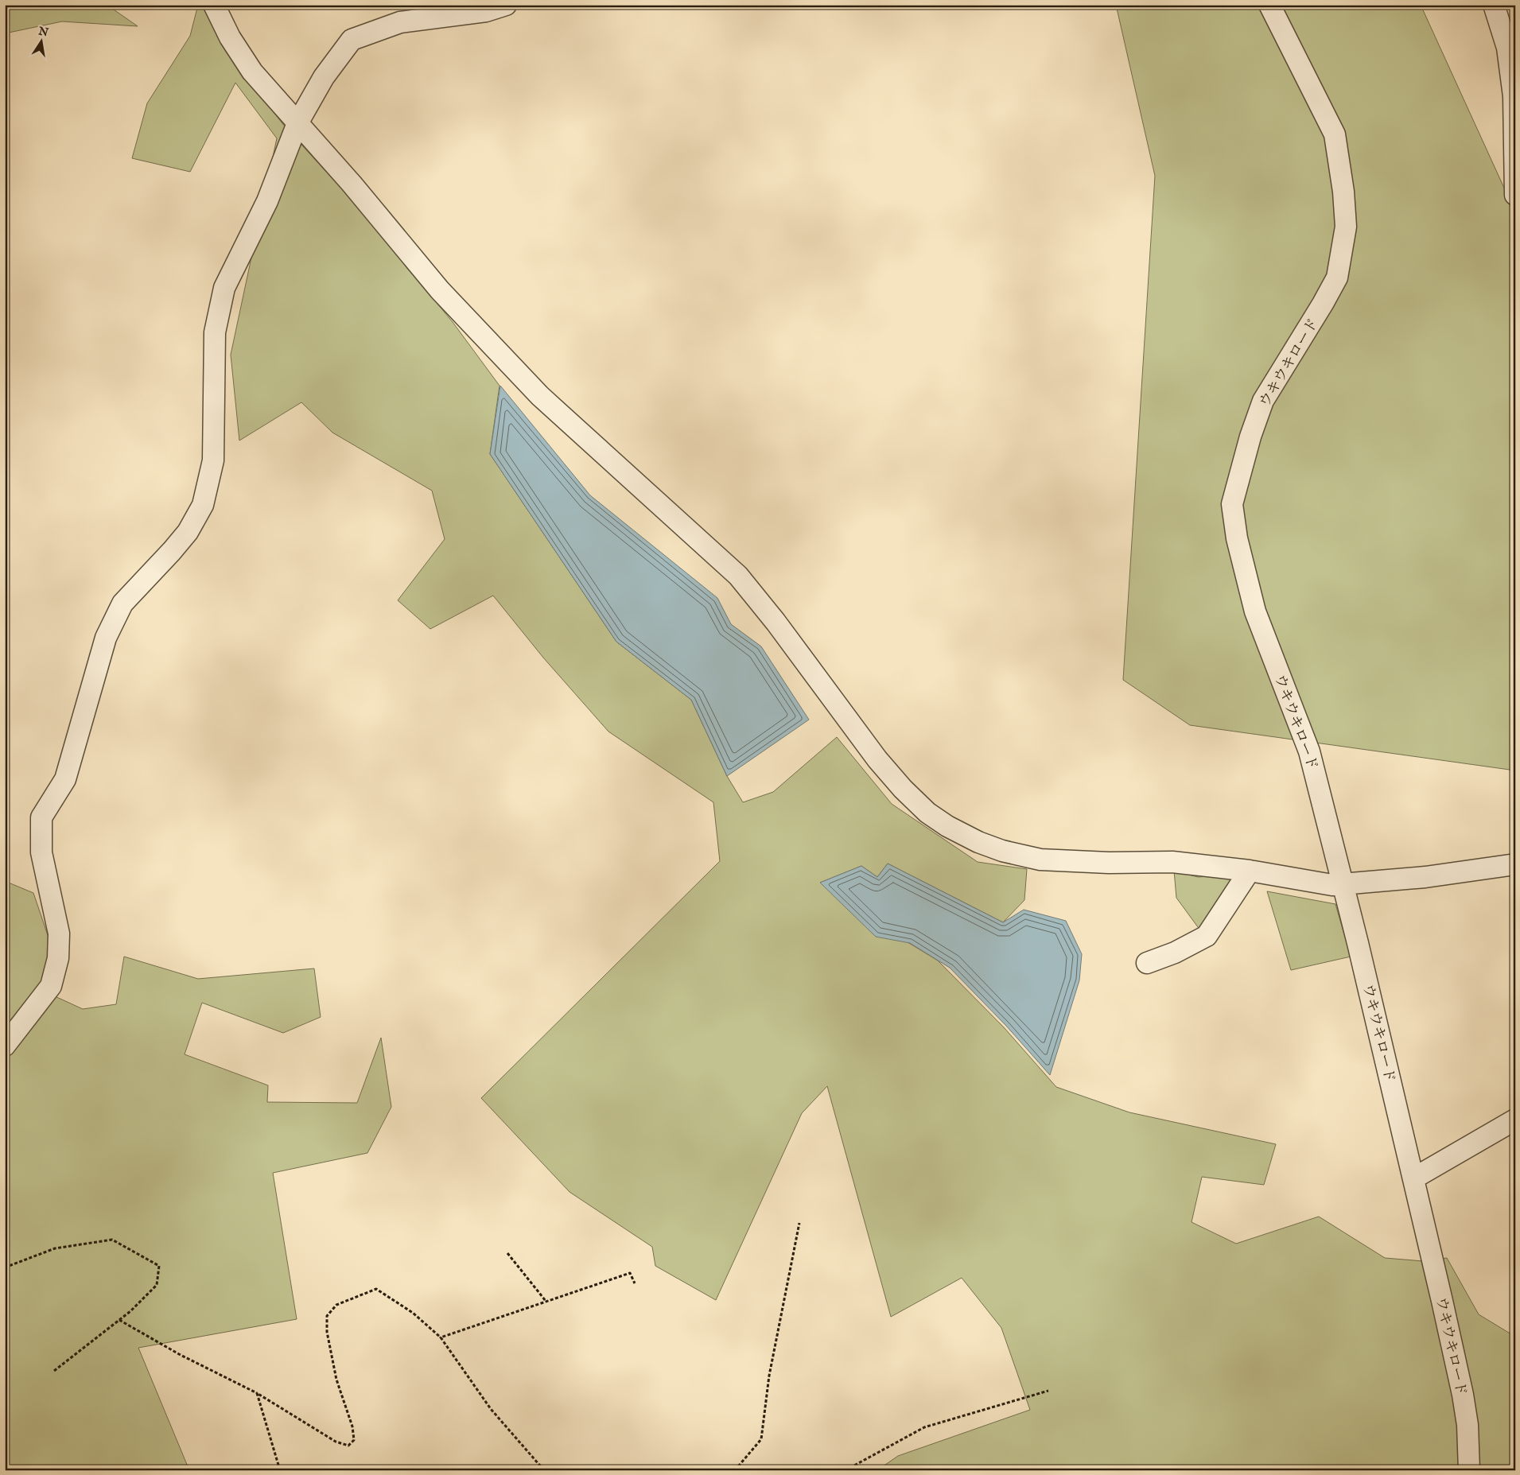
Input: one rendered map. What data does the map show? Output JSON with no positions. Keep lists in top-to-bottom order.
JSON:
{
  "streets": {
    "street": ["ウキウキロード"]
  },
  "north": "top"
}
